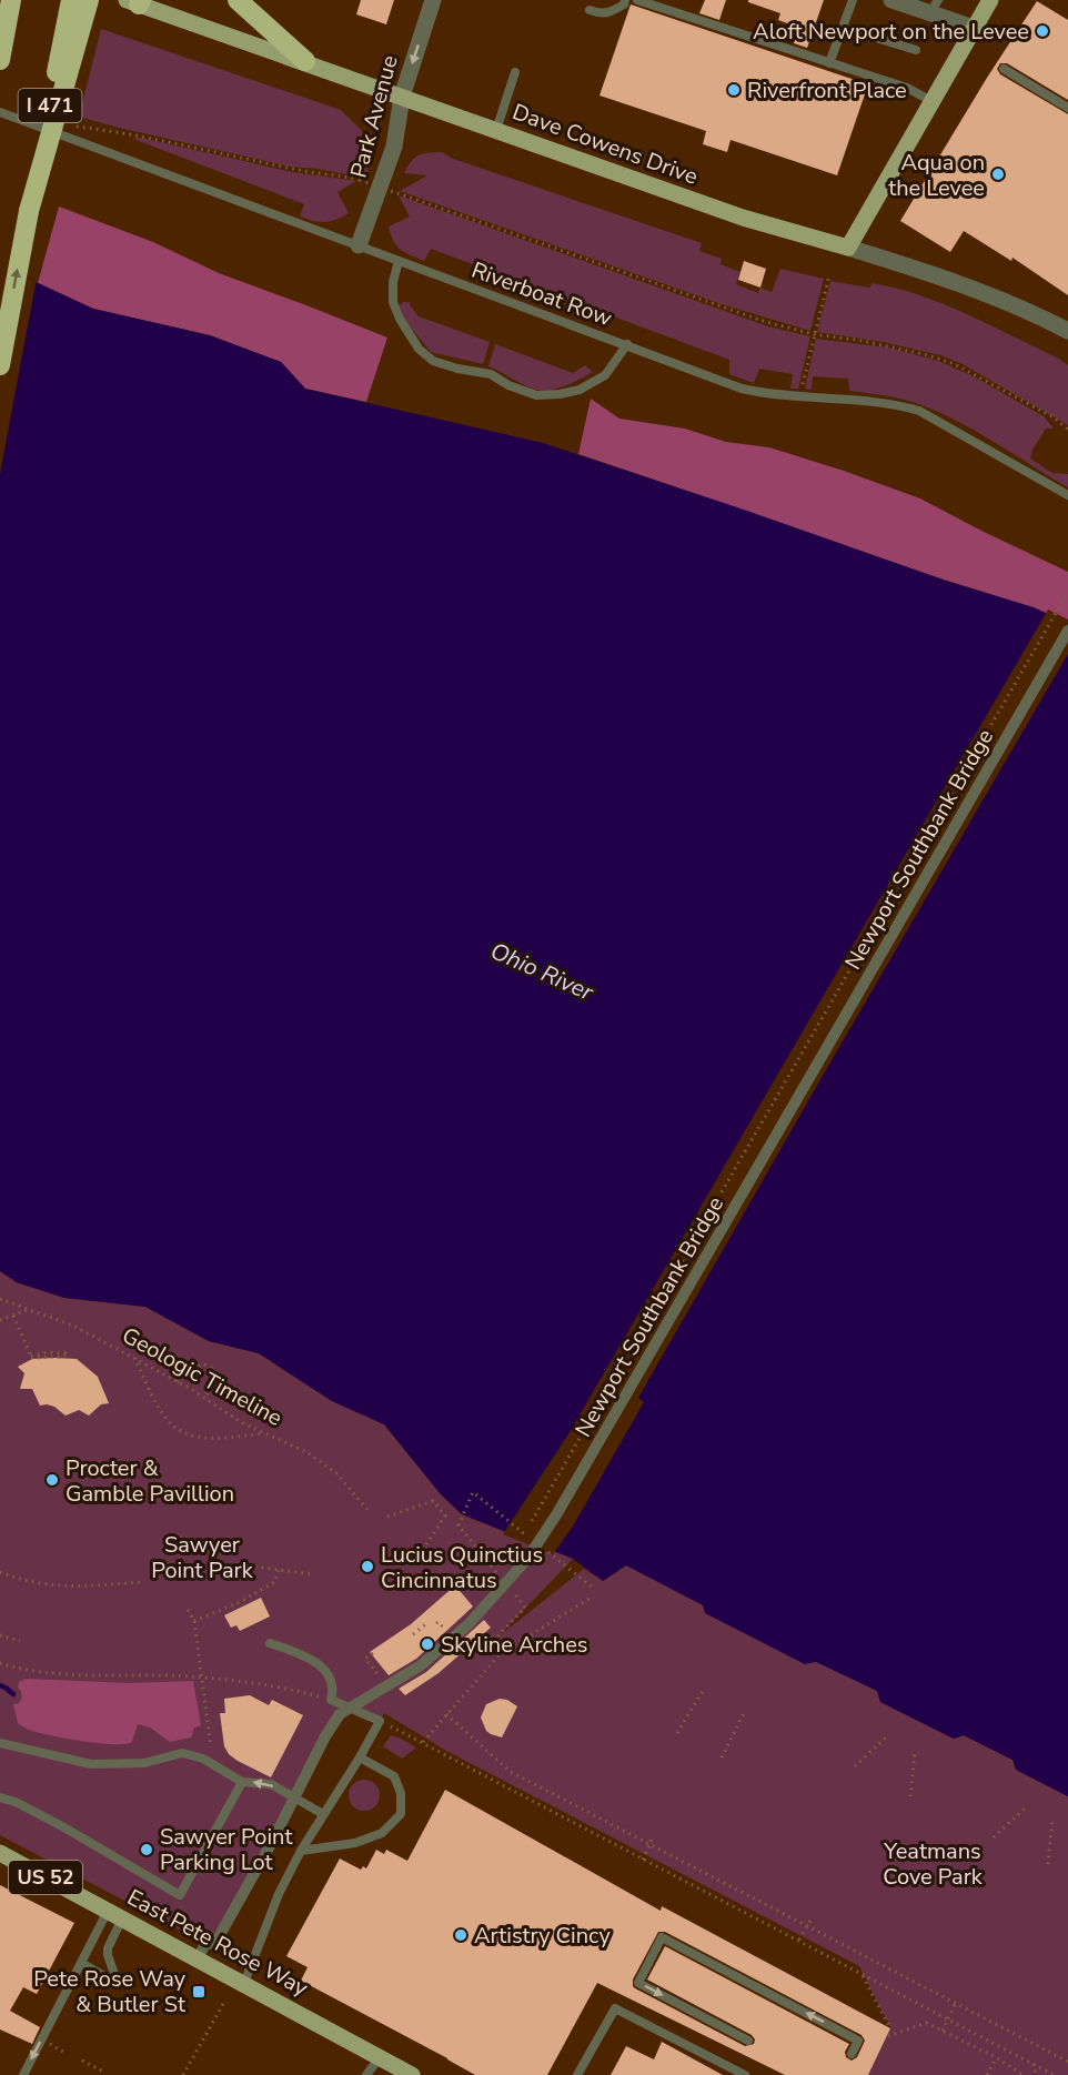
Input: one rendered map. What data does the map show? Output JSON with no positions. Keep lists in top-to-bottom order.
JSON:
{
  "streets": {
    "highway": ["I 471"],
    "main road": ["Dave Cowens Drive", "US 52", "East Pete Rose Way"],
    "street": ["Park Avenue", "Newport Southbank Bridge"],
    "lane": ["Riverboat Row"],
    "path": ["Geologic Timeline"]
  },
  "crossings": [
    ["Park Avenue", "Dave Cowens Drive"],
    ["Park Avenue", "Riverboat Row"],
    ["Newport Southbank Bridge", "East Pete Rose Way"]
  ],
  "one_way": ["Park Avenue"],
  "water": ["Ohio River"],
  "parks": ["Sawyer Point Park", "Yeatmans Cove Park"],
  "places": {
    "other": [
      "Aloft Newport on the Levee",
      "Riverfront Place",
      "Aqua on the Levee",
      "Procter & Gamble Pavillion",
      "Lucius Quinctius Cincinnatus",
      "Skyline Arches",
      "Sawyer Point Parking Lot",
      "Artistry Cincy"
    ],
    "transit": ["Pete Rose Way & Butler St"]
  }
}
